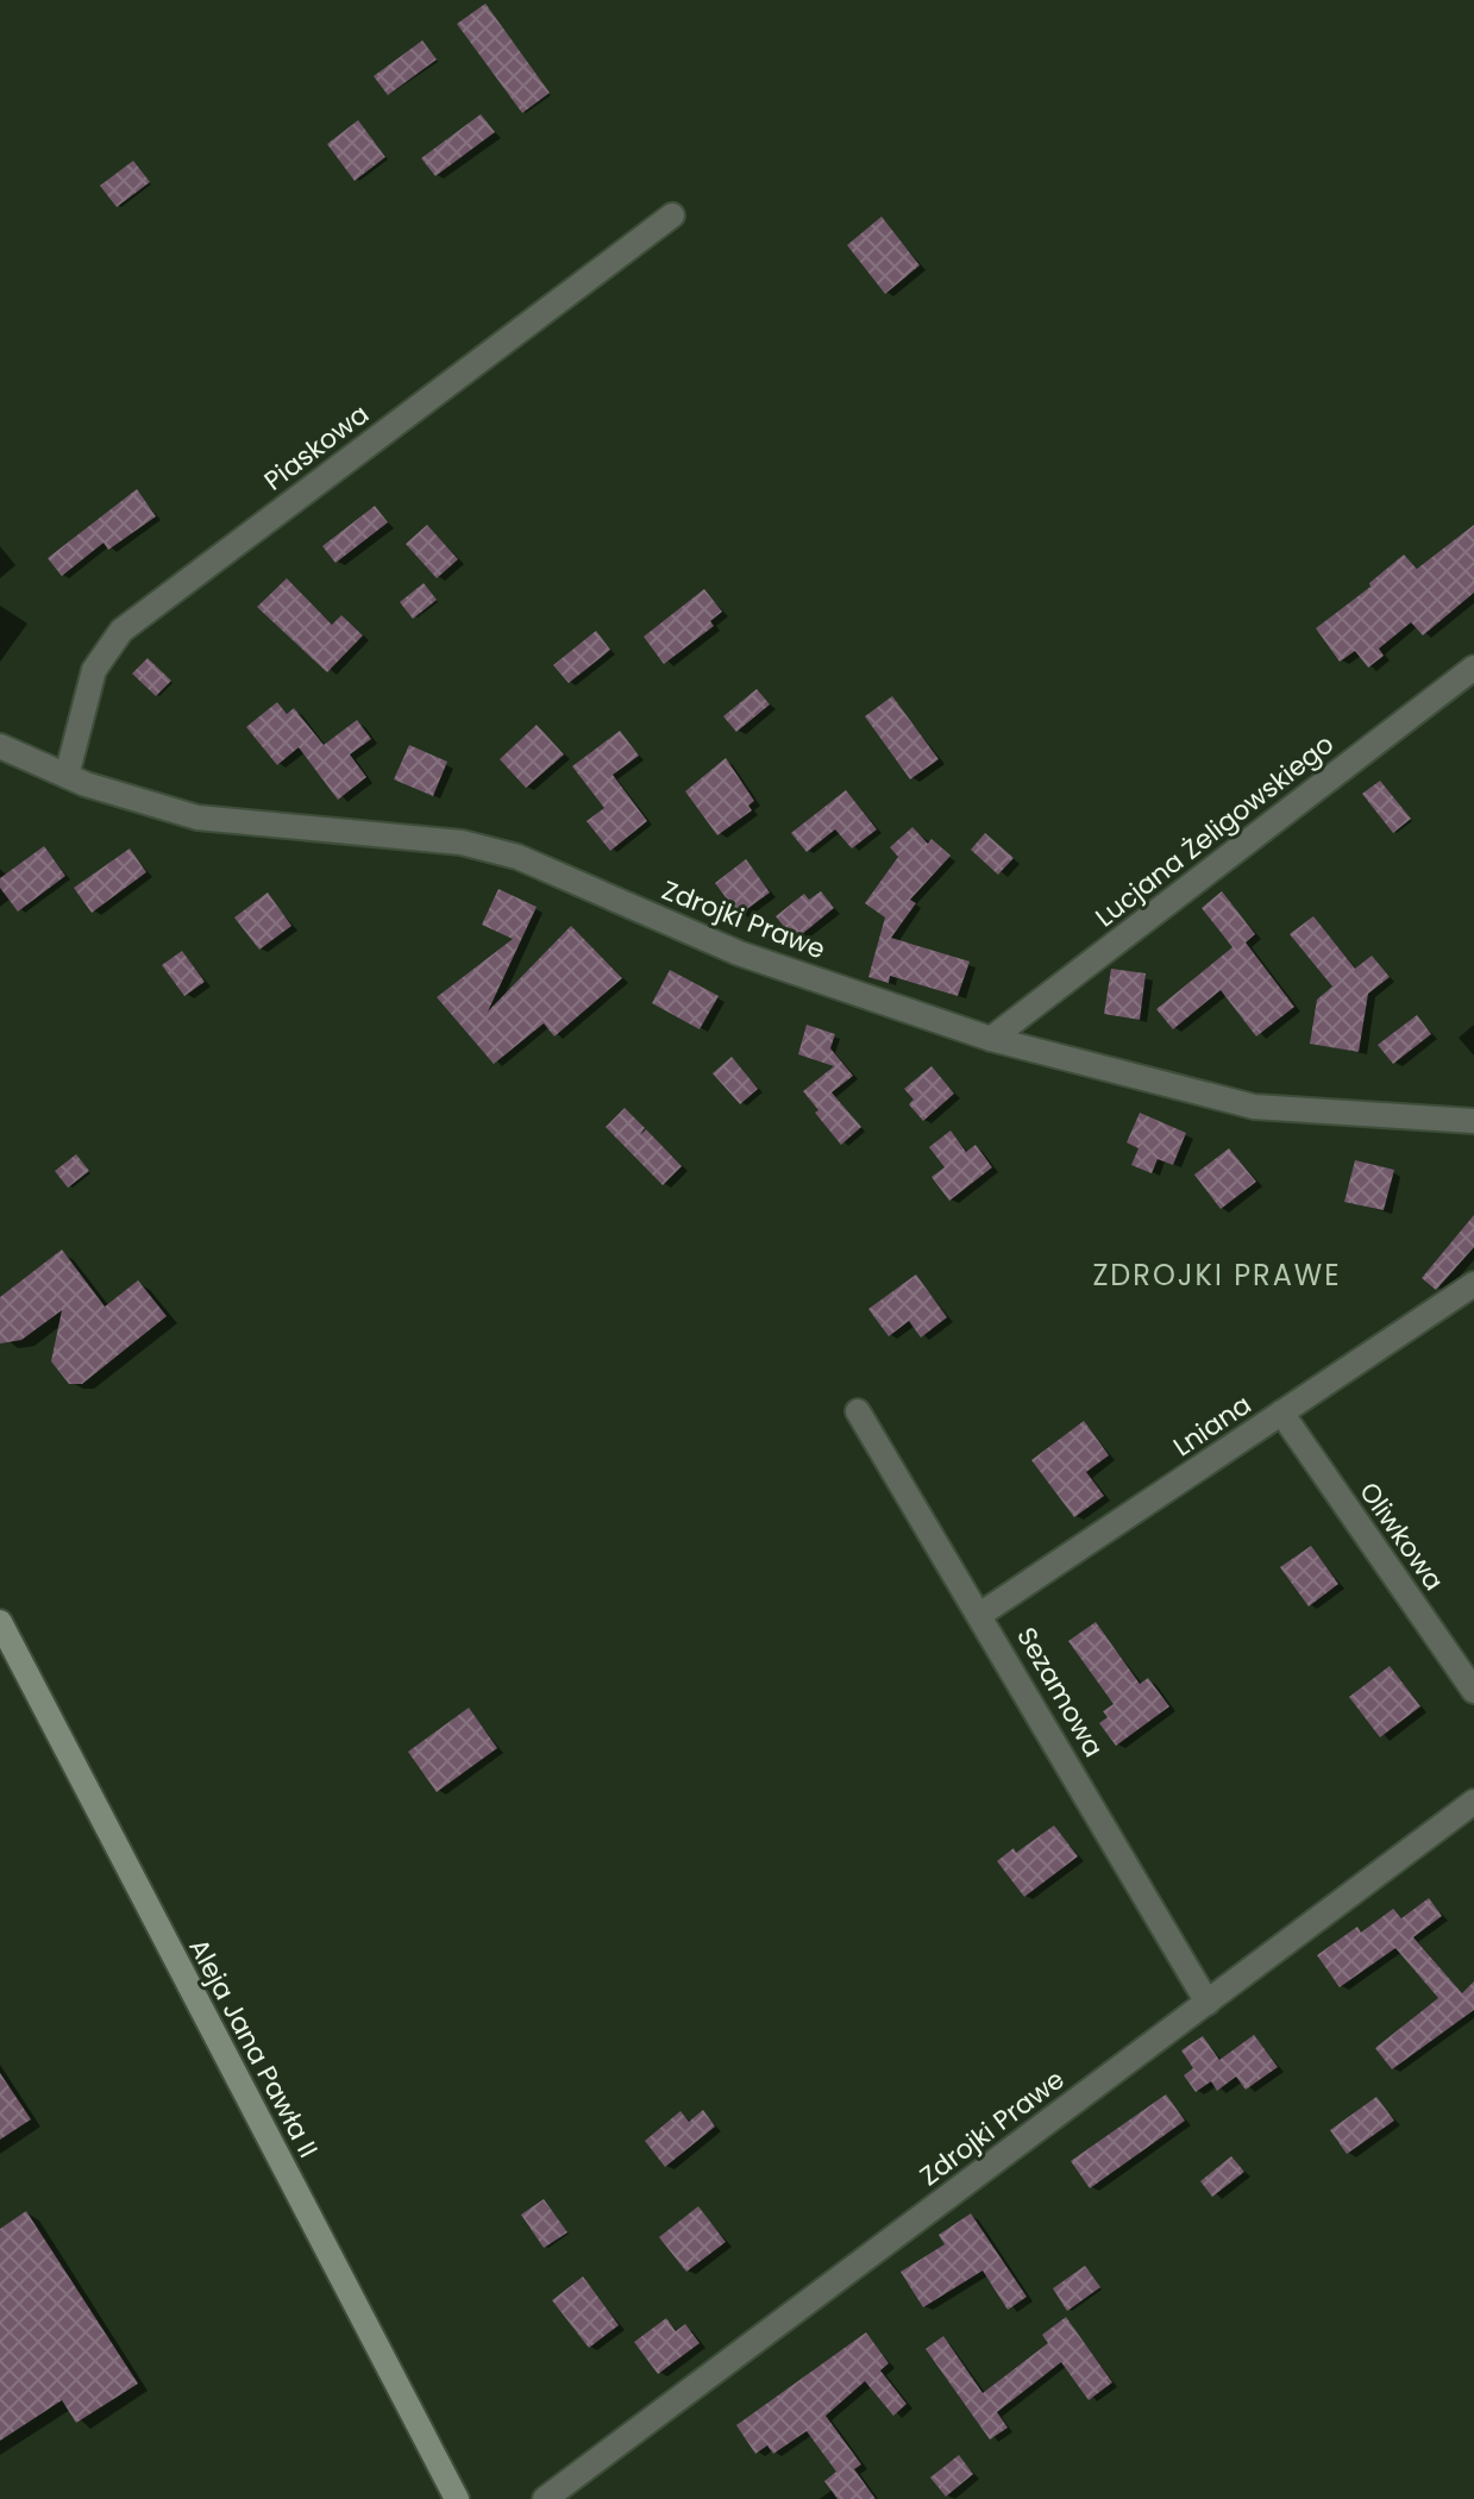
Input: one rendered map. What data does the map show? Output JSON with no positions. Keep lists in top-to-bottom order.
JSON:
{
  "streets": {
    "main road": ["Aleja Jana Pawła II"],
    "street": [
      "Piaskowa",
      "Lucjana Żeligowskiego",
      "Zdrojki Prawe",
      "Lniana",
      "Oliwkowa",
      "Sezamowa"
    ]
  },
  "crossings": [
    ["Piaskowa", "Zdrojki Prawe"],
    ["Lucjana Żeligowskiego", "Zdrojki Prawe"],
    ["Zdrojki Prawe", "Sezamowa"],
    ["Lniana", "Oliwkowa"],
    ["Lniana", "Sezamowa"]
  ],
  "districts": ["ZDROJKI PRAWE"]
}
